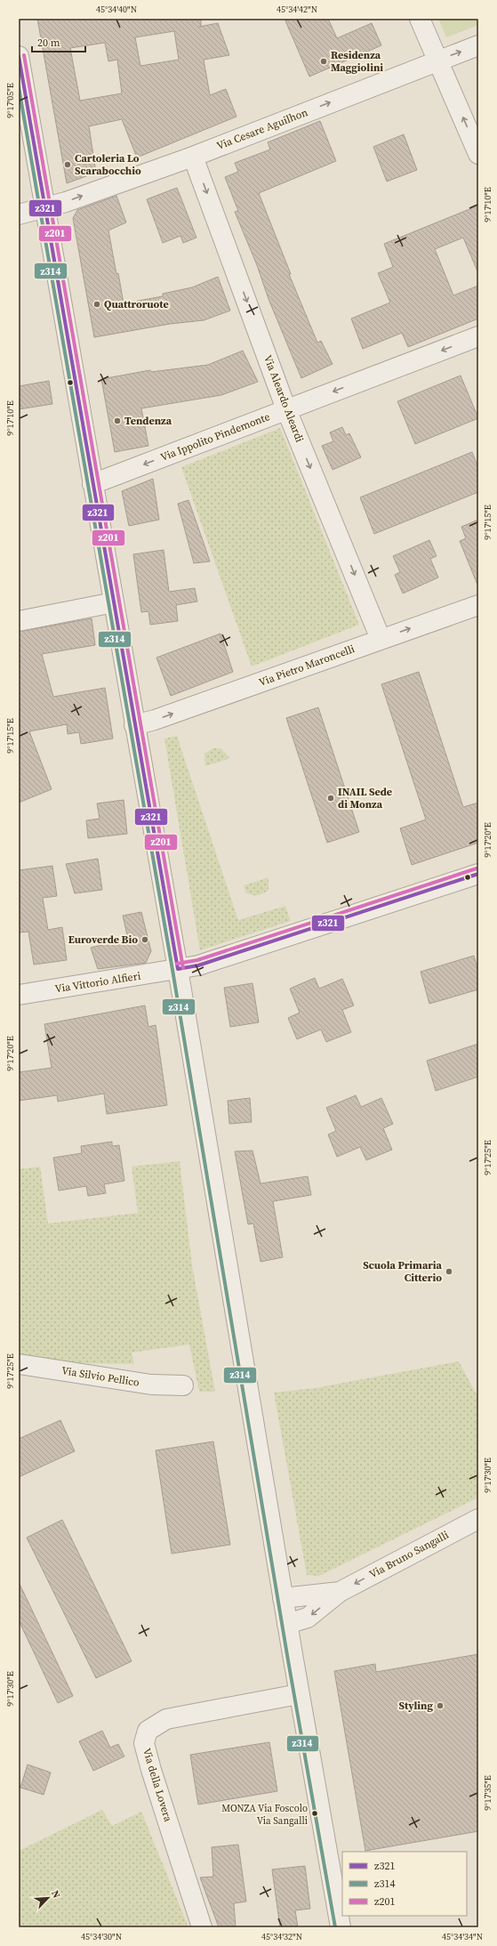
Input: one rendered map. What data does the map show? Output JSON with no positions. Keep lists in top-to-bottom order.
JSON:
{
  "streets": {
    "street": [
      "Via Cesare Aguilhon",
      "Via Aleardo Aleardi",
      "Via Ippolito Pindemonte",
      "Via Pietro Maroncelli",
      "Via Vittorio Alfieri",
      "Via Silvio Pellico",
      "Via Bruno Sangalli",
      "Via della Lovera"
    ]
  },
  "crossings": [
    ["Via Cesare Aguilhon", "Via Aleardo Aleardi"],
    ["Via Aleardo Aleardi", "Via Ippolito Pindemonte"],
    ["Via Aleardo Aleardi", "Via Pietro Maroncelli"]
  ],
  "one_way": [
    "Via Cesare Aguilhon",
    "Via Aleardo Aleardi",
    "Via Ippolito Pindemonte",
    "Via Pietro Maroncelli",
    "Via Bruno Sangalli"
  ],
  "places": [
    "Residenza Maggiolini",
    "Cartoleria Lo Scarabocchio",
    "Quattroruote",
    "Tendenza",
    "INAIL Sede di Monza",
    "Euroverde Bio",
    "Scuola Primaria Citterio",
    "Styling",
    "MONZA Via Foscolo Via Sangalli"
  ],
  "lines": ["transit line z201", "transit line z321", "transit line z314"],
  "legend": ["z321", "z314", "z201"],
  "scale_bar": "20 m",
  "north": "top right",
  "coordinates": [
    "45°34'40\"N",
    "45°34'42\"N",
    "9°17'05\"E",
    "9°17'10\"E",
    "9°17'15\"E",
    "9°17'20\"E",
    "9°17'25\"E",
    "9°17'30\"E",
    "9°17'35\"E",
    "45°34'30\"N",
    "45°34'32\"N",
    "45°34'34\"N"
  ]
}
